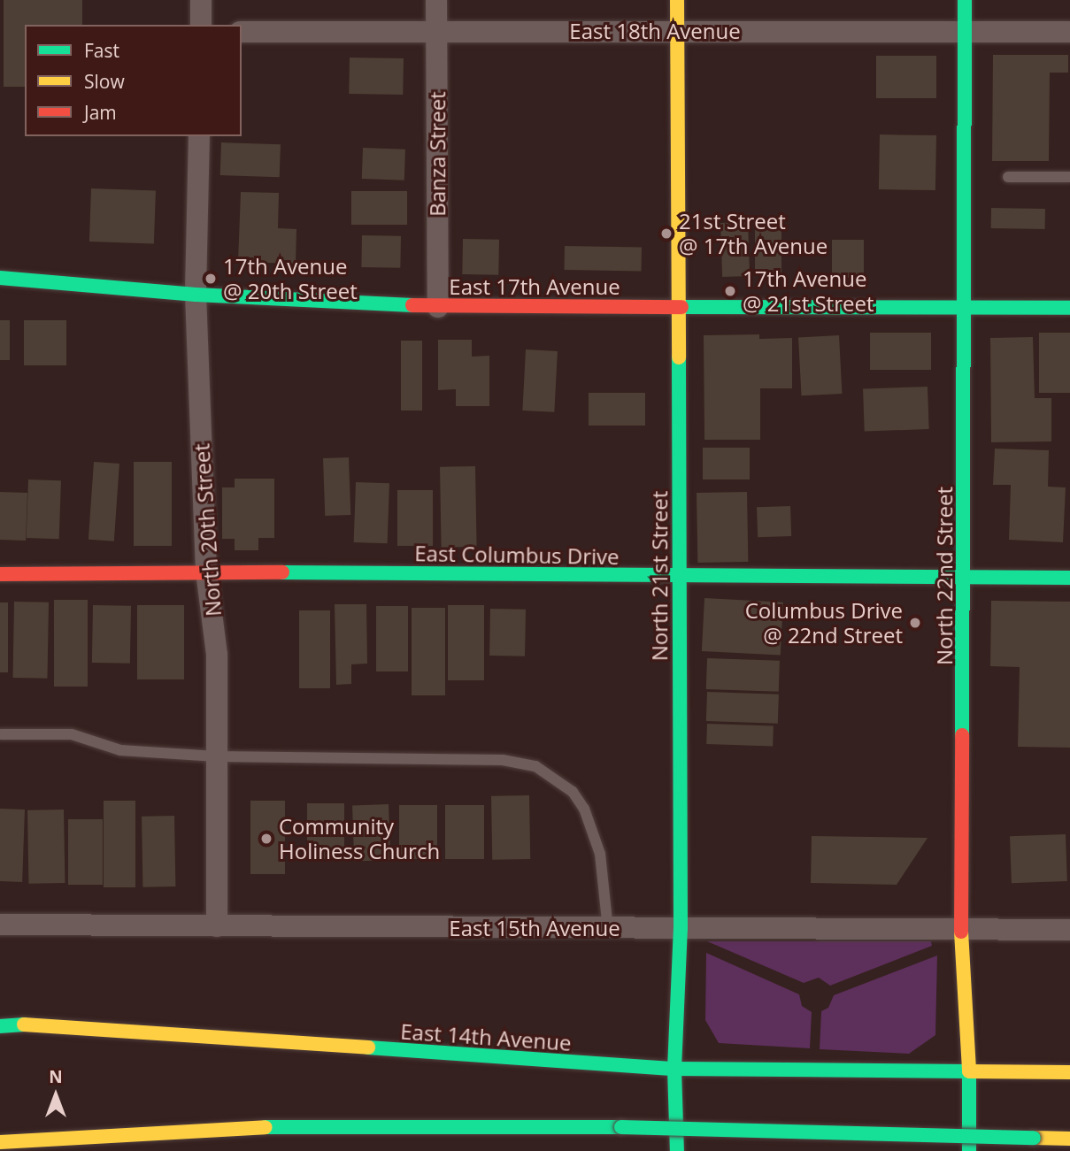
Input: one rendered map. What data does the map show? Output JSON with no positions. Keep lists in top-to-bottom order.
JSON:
{
  "streets": {
    "main road": [
      "East 17th Avenue",
      "East Columbus Drive",
      "North 21st Street",
      "North 22nd Street",
      "East 14th Avenue"
    ],
    "street": [
      "East 18th Avenue",
      "Banza Street",
      "North 20th Street",
      "East 15th Avenue"
    ]
  },
  "crossings": [
    ["East 18th Avenue", "Banza Street"],
    ["East 18th Avenue", "North 21st Street"],
    ["East 18th Avenue", "North 22nd Street"],
    ["Banza Street", "East 17th Avenue"],
    ["East 17th Avenue", "North 20th Street"],
    ["East 17th Avenue", "North 21st Street"],
    ["East 17th Avenue", "North 22nd Street"],
    ["North 20th Street", "East Columbus Drive"],
    ["North 20th Street", "East 15th Avenue"],
    ["East Columbus Drive", "North 21st Street"],
    ["East Columbus Drive", "North 22nd Street"],
    ["North 21st Street", "East 15th Avenue"],
    ["North 21st Street", "East 14th Avenue"],
    ["North 22nd Street", "East 15th Avenue"],
    ["North 22nd Street", "East 14th Avenue"]
  ],
  "places": [
    "21st Street @ 17th Avenue",
    "17th Avenue @ 20th Street",
    "17th Avenue @ 21st Street",
    "Columbus Drive @ 22nd Street",
    "Community Holiness Church"
  ],
  "legend": ["Fast", "Slow", "Jam"],
  "north": "top"
}
